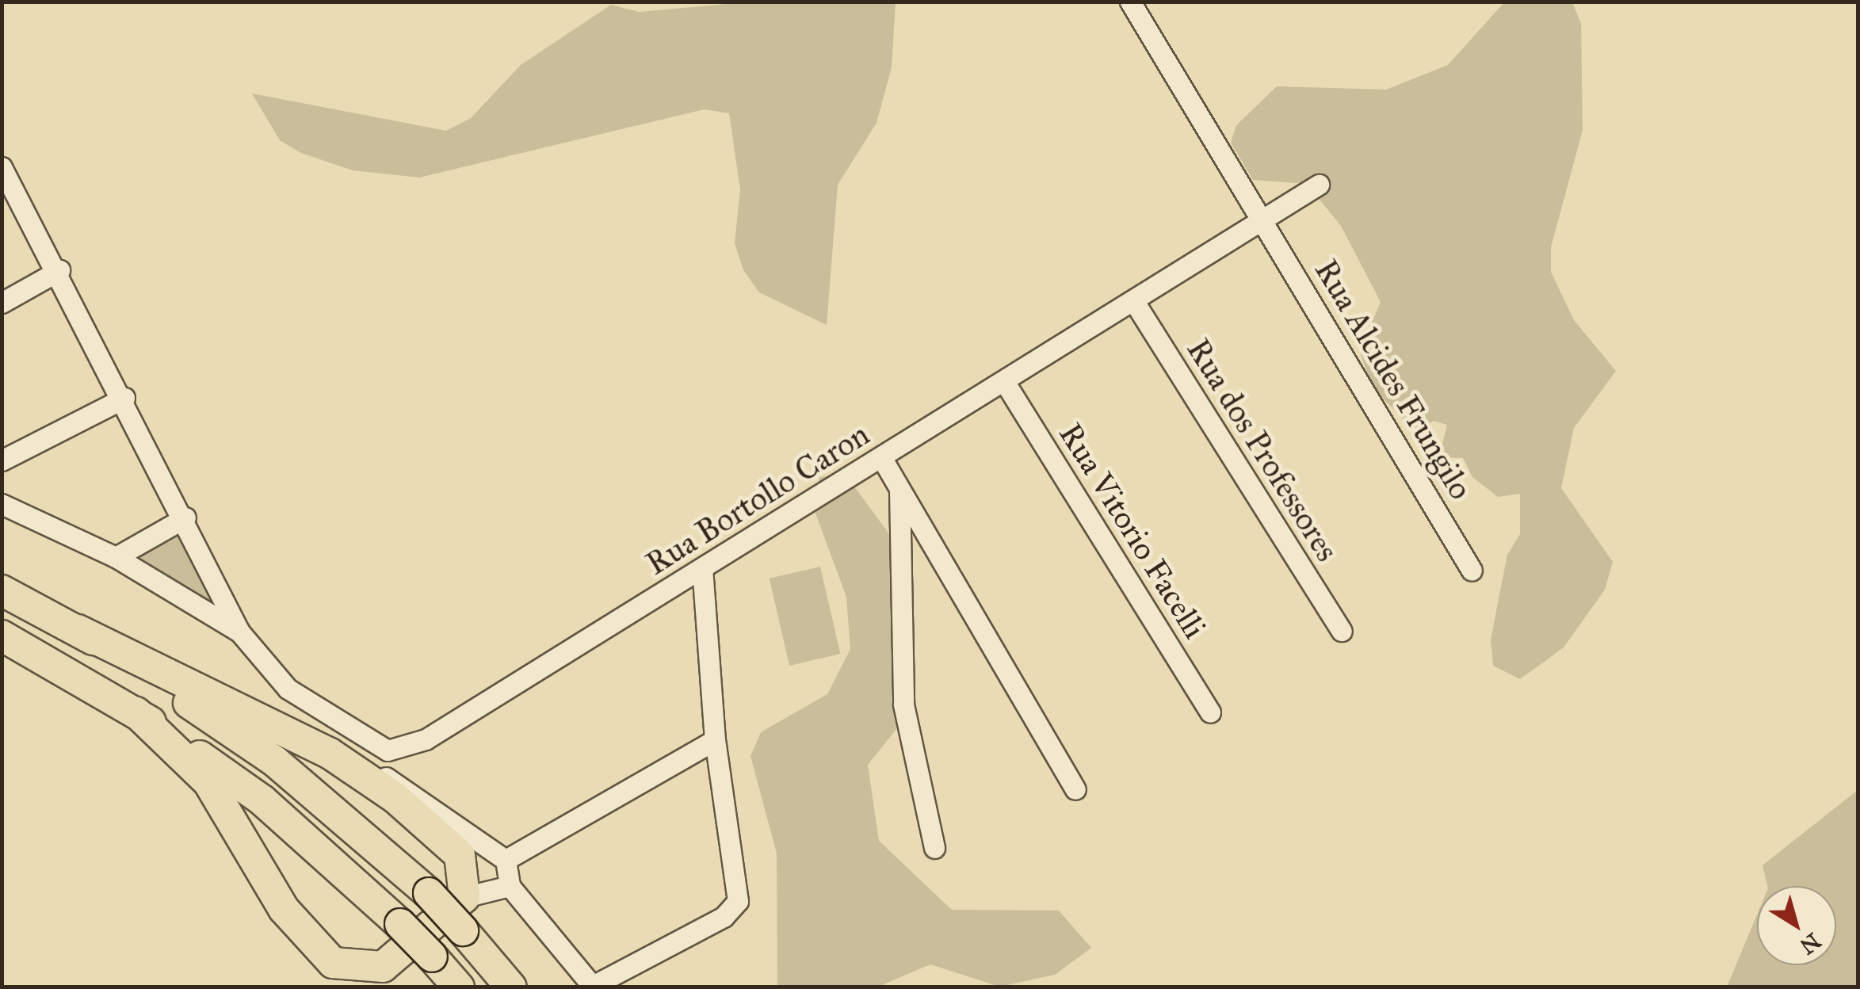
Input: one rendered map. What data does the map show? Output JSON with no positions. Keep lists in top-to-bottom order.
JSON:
{
  "streets": {
    "street": [
      "Rua Alcides Frungilo",
      "Rua dos Professores",
      "Rua Bortollo Caron",
      "Rua Vitorio Facelli"
    ]
  },
  "crossings": [
    ["Rua Alcides Frungilo", "Rua Bortollo Caron"],
    ["Rua dos Professores", "Rua Bortollo Caron"],
    ["Rua Bortollo Caron", "Rua Vitorio Facelli"]
  ],
  "north": "bottom right"
}
